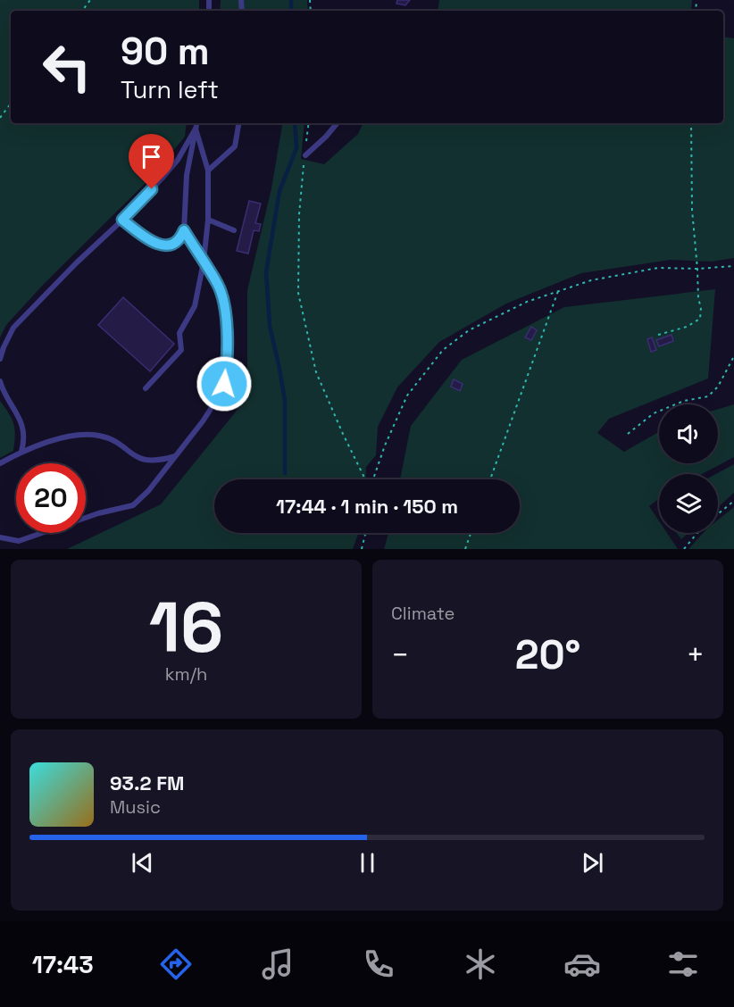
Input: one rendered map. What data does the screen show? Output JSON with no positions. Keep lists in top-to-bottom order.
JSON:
{
  "page": {
    "turn": ["90 m", "Turn left"],
    "limit": "20",
    "trip": "17:44 · 1 min · 150 m",
    "tile": [
      ["16", "km/h"],
      "Climate"
    ],
    "heat": ["−", "20°", "+"],
    "song": ["93.2 FM", "Music"],
    "tabs": "17:43"
  }
}
